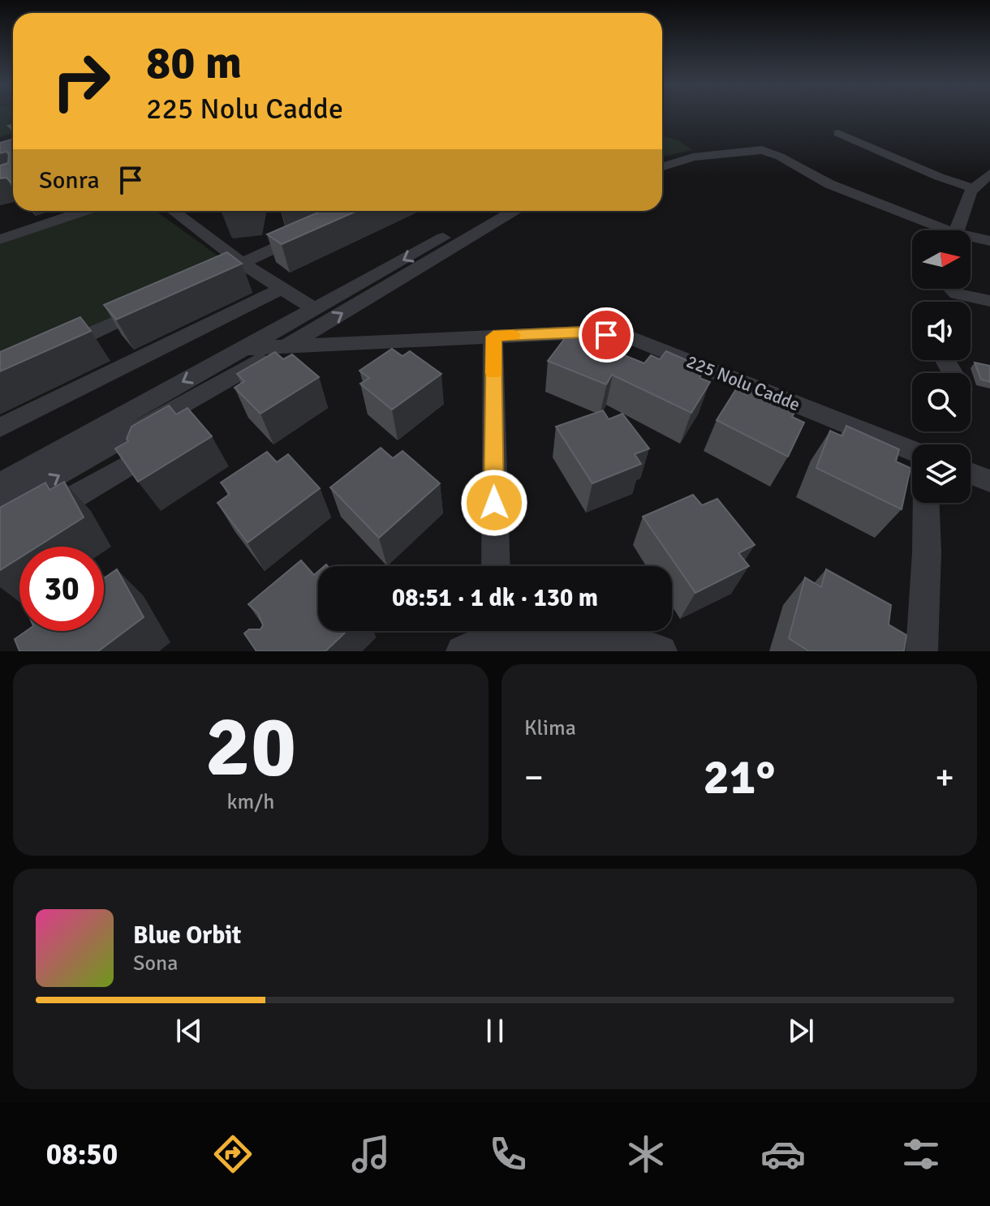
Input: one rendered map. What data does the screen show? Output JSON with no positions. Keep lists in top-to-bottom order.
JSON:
{
  "streets": {
    "street": ["225 Nolu Cadde"]
  },
  "north": "right",
  "page": {
    "turn": ["80 m", "225 Nolu Cadde"],
    "then": "Sonra",
    "limit": "30",
    "trip": "08:51 · 1 dk · 130 m",
    "tile": [
      ["20", "km/h"],
      "Klima"
    ],
    "heat": ["−", "21°", "+"],
    "song": ["Blue Orbit", "Sona"],
    "tabs": "08:50"
  }
}
